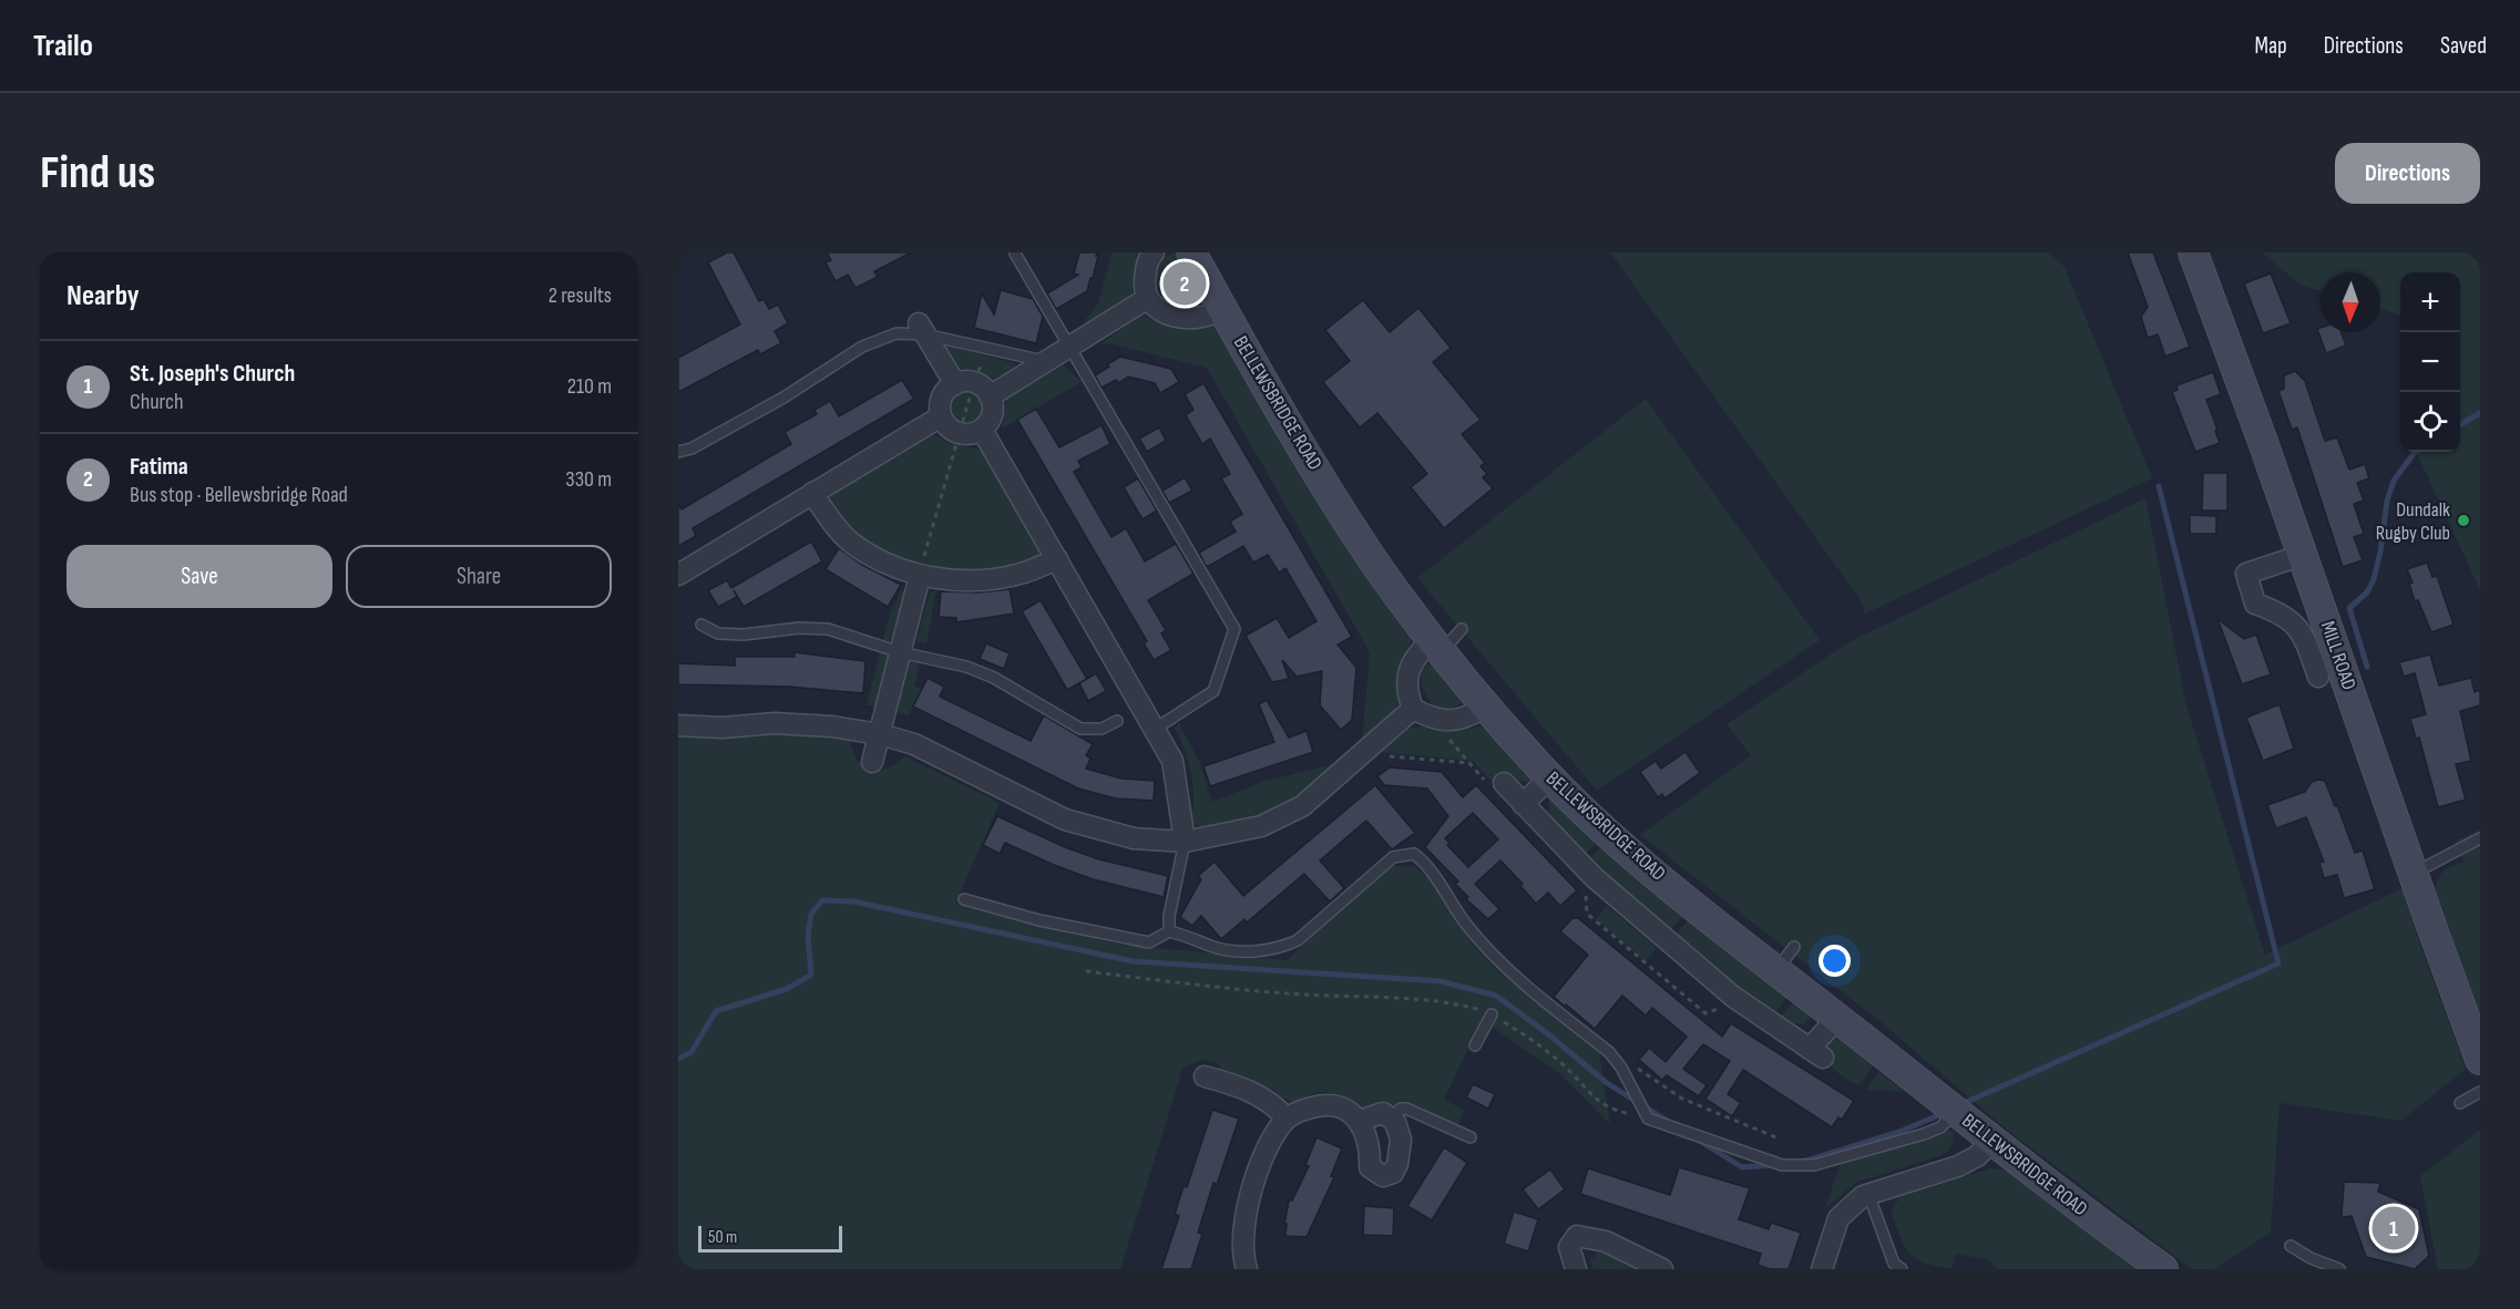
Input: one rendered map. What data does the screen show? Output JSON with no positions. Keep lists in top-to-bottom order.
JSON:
{
  "streets": {
    "street": ["BELLEWSBRIDGE ROAD", "MILL ROAD"]
  },
  "places": ["Dundalk Rugby Club"],
  "scale_bar": "50 m",
  "north": "bottom",
  "page": {
    "header": "Trailo",
    "nav": ["Map", "Directions", "Saved"],
    "buttons": [
      "Directions",
      ["Save", "Share"]
    ],
    "title": "Find us",
    "heading": ["Nearby", "2 results"],
    "pins": ["2", "1"],
    "map_buttons": ["+", "−"],
    "list": [
      {
        "mark": "1",
        "name": "St. Joseph's Church",
        "note": "Church",
        "value": "210 m"
      },
      {
        "mark": "2",
        "name": "Fatima",
        "note": "Bus stop · Bellewsbridge Road",
        "value": "330 m"
      }
    ],
    "scale": "50 m"
  }
}
